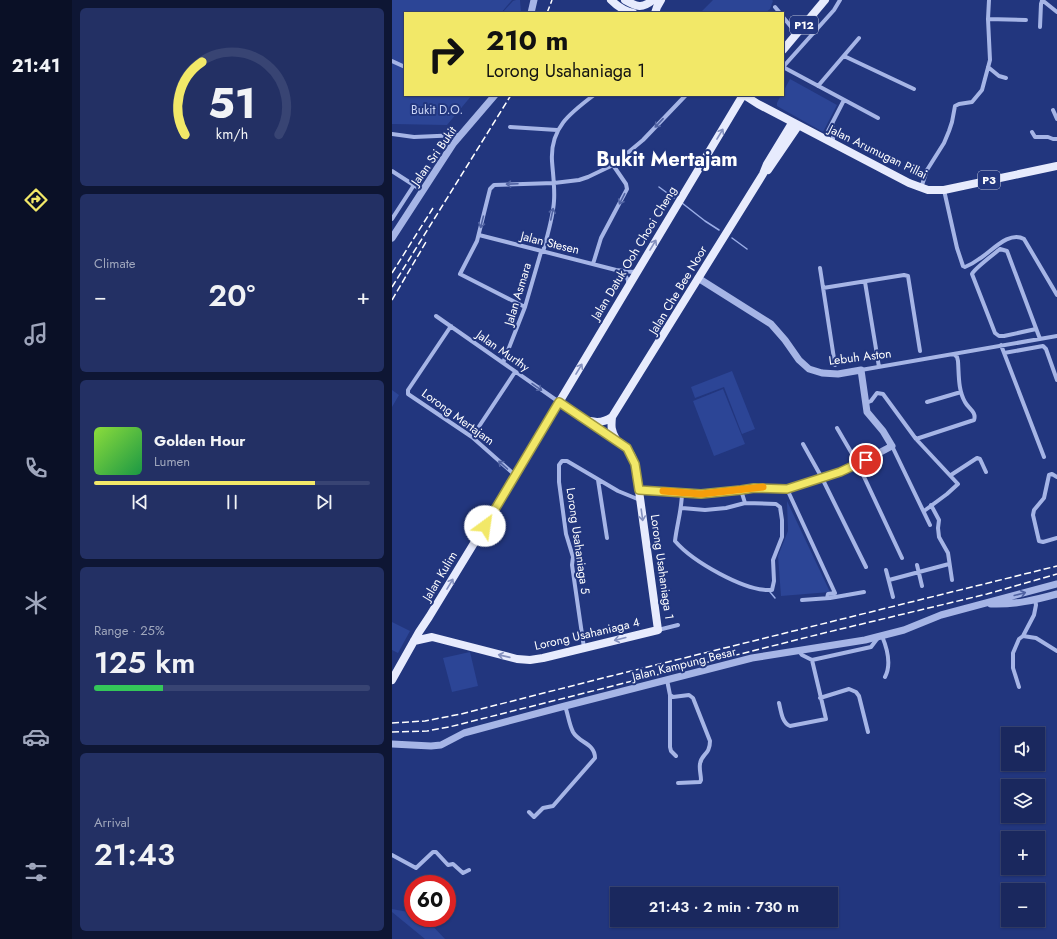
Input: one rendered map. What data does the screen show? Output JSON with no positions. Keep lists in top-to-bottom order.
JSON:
{
  "streets": {
    "main road": [
      "P12",
      "Jalan Arumugan Pillai",
      "P3",
      "Jalan Datuk Ooh Chooi Cheng",
      "Jalan Che Bee Noor",
      "Lorong Usahaniaga 1",
      "Jalan Kulim",
      "Lorong Usahaniaga 4"
    ],
    "street": [
      "Jalan Sri Bukit",
      "Jalan Stesen",
      "Jalan Asmara",
      "Jalan Murthy",
      "Lebuh Aston",
      "Lorong Mertajam",
      "Lorong Usahaniaga 5",
      "Jalan Kampung Besar"
    ]
  },
  "crossings": [
    ["Jalan Arumugan Pillai", "Jalan Che Bee Noor"],
    ["Jalan Stesen", "Jalan Datuk Ooh Chooi Cheng"],
    ["Jalan Stesen", "Jalan Asmara"],
    ["Jalan Datuk Ooh Chooi Cheng", "Jalan Murthy"],
    ["Jalan Datuk Ooh Chooi Cheng", "Lorong Usahaniaga 1"],
    ["Jalan Datuk Ooh Chooi Cheng", "Jalan Kulim"],
    ["Jalan Che Bee Noor", "Lebuh Aston"],
    ["Jalan Asmara", "Jalan Murthy"],
    ["Jalan Murthy", "Lorong Mertajam"],
    ["Jalan Murthy", "Lorong Usahaniaga 1"],
    ["Jalan Murthy", "Jalan Kulim"],
    ["Lorong Mertajam", "Jalan Kulim"],
    ["Lorong Usahaniaga 5", "Lorong Usahaniaga 4"],
    ["Lorong Usahaniaga 1", "Jalan Kulim"],
    ["Lorong Usahaniaga 1", "Lorong Usahaniaga 4"]
  ],
  "one_way": [
    "Jalan Datuk Ooh Chooi Cheng",
    "Jalan Murthy",
    "Lorong Usahaniaga 1",
    "Jalan Kulim",
    "Lorong Usahaniaga 4"
  ],
  "districts": ["Bukit Mertajam"],
  "parks": ["Bukit D.O."],
  "page": {
    "tabs": "21:41",
    "turn": ["210 m", "Lorong Usahaniaga 1"],
    "tile": [
      "Climate",
      ["Range · 25%", "125 km"],
      ["Arrival", "21:43"]
    ],
    "heat": ["−", "20°", "+"],
    "song": ["Golden Hour", "Lumen"],
    "map_buttons": ["+", "−"],
    "limit": "60",
    "trip": "21:43 · 2 min · 730 m",
    "gauge": ["51", "km/h"]
  }
}
